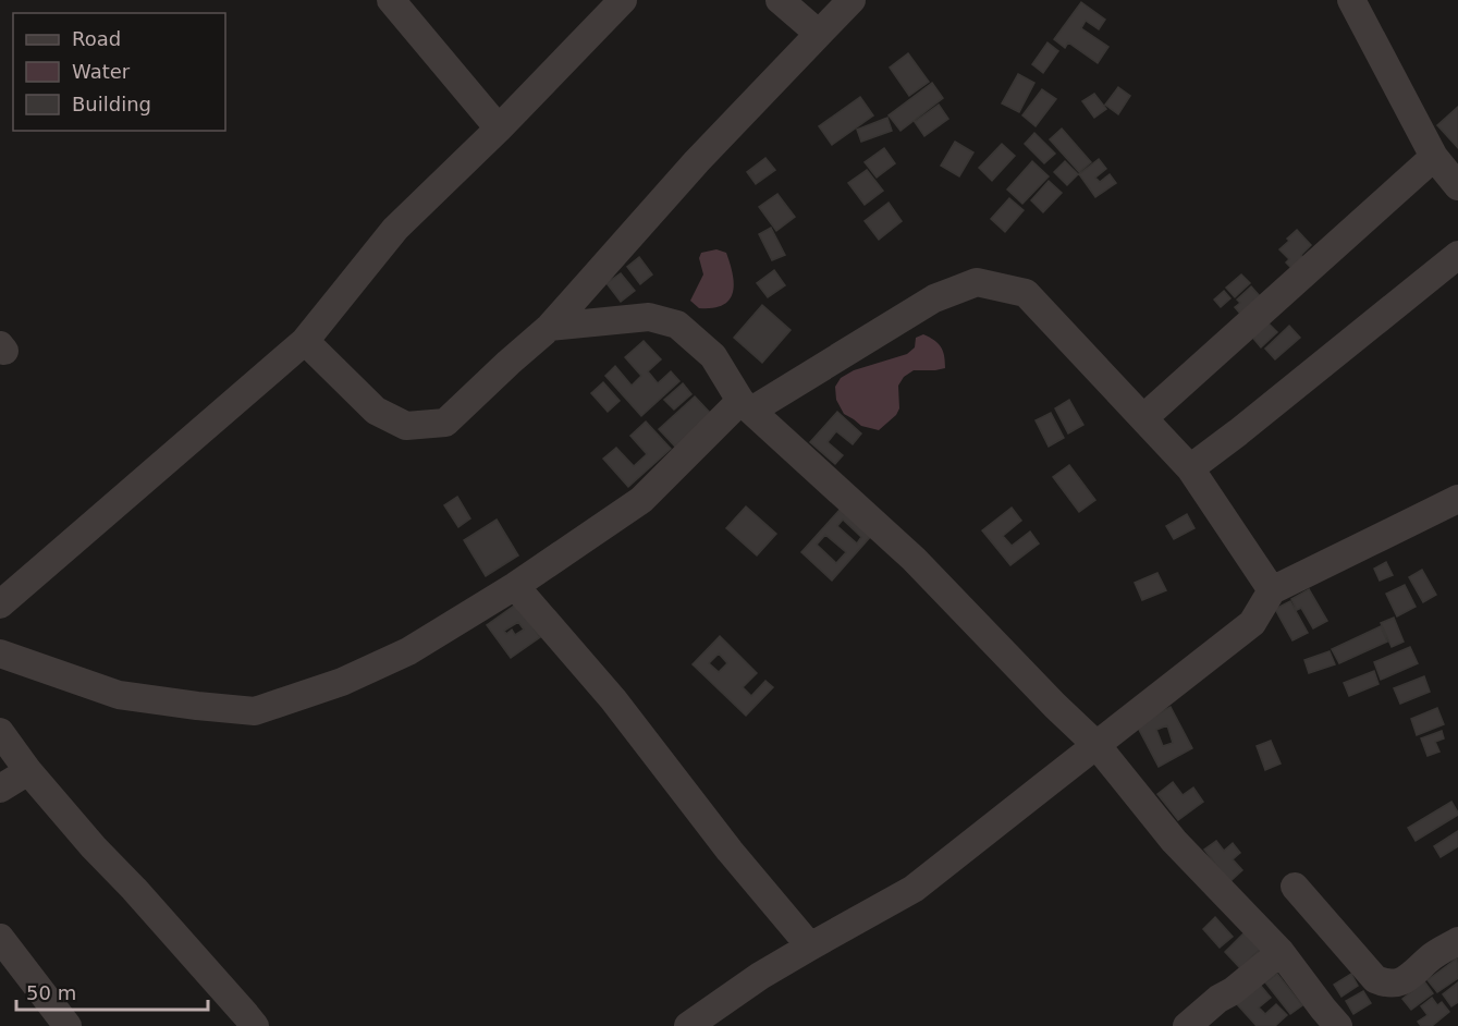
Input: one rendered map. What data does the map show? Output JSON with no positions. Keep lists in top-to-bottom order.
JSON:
{
  "legend": ["Road", "Water", "Building"],
  "scale_bar": "50 m"
}
